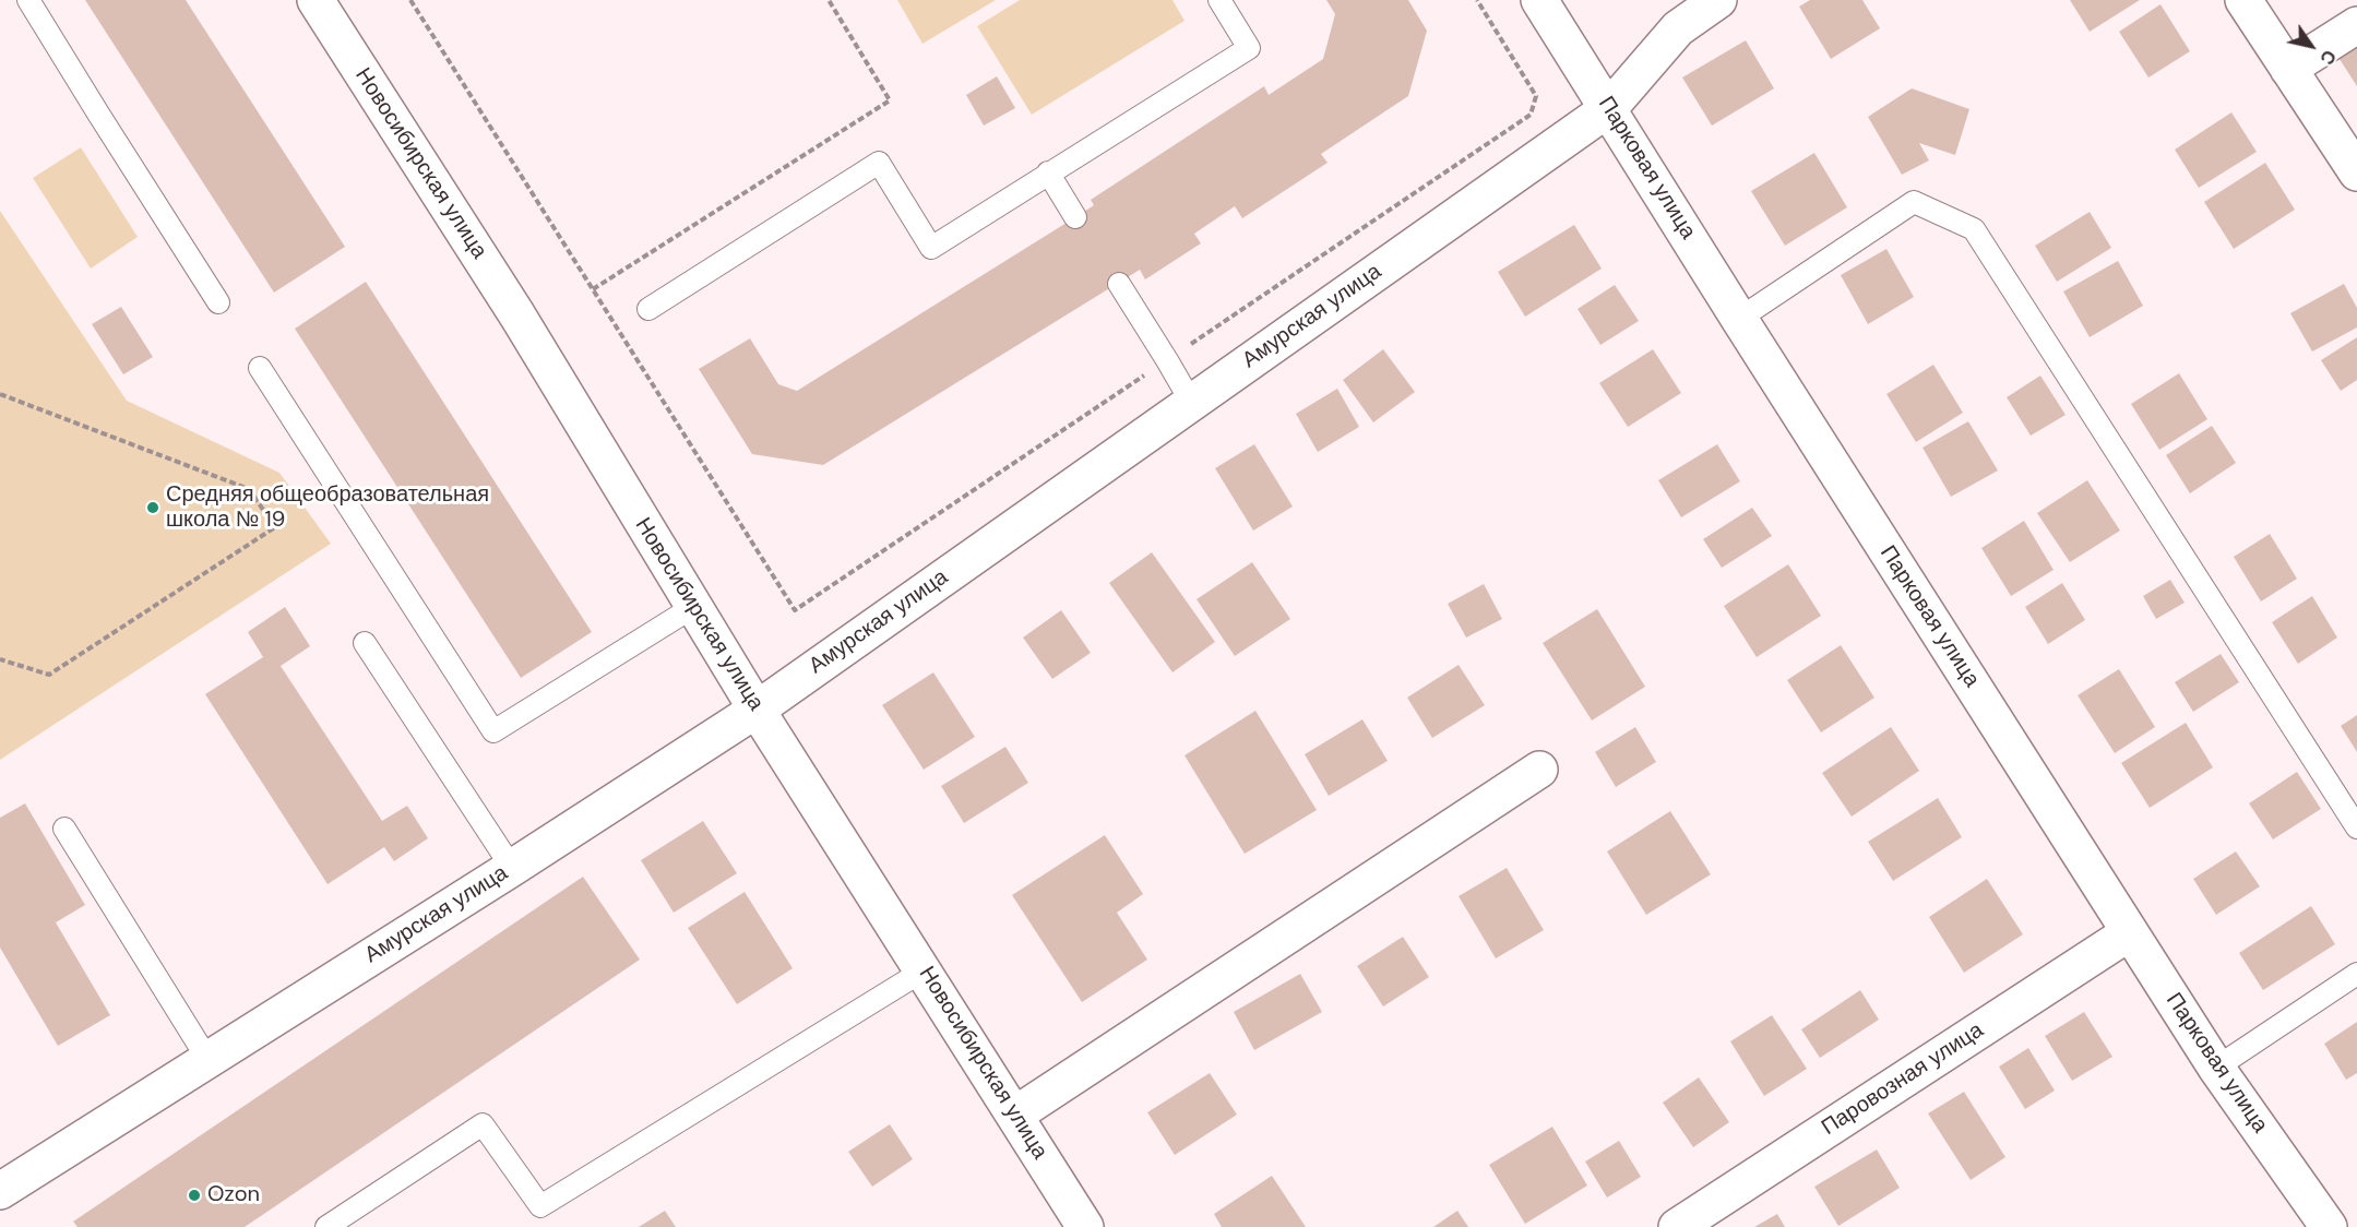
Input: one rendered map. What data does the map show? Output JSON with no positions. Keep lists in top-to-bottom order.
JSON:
{
  "streets": {
    "street": [
      "Новосибирская улица",
      "Парковая улица",
      "Амурская улица",
      "Паровозная улица"
    ]
  },
  "crossings": [
    ["Новосибирская улица", "Амурская улица"],
    ["Парковая улица", "Амурская улица"],
    ["Парковая улица", "Паровозная улица"]
  ],
  "places": ["Средняя общеобразовательная школа № 19", "Ozon"],
  "north": "bottom right"
}
